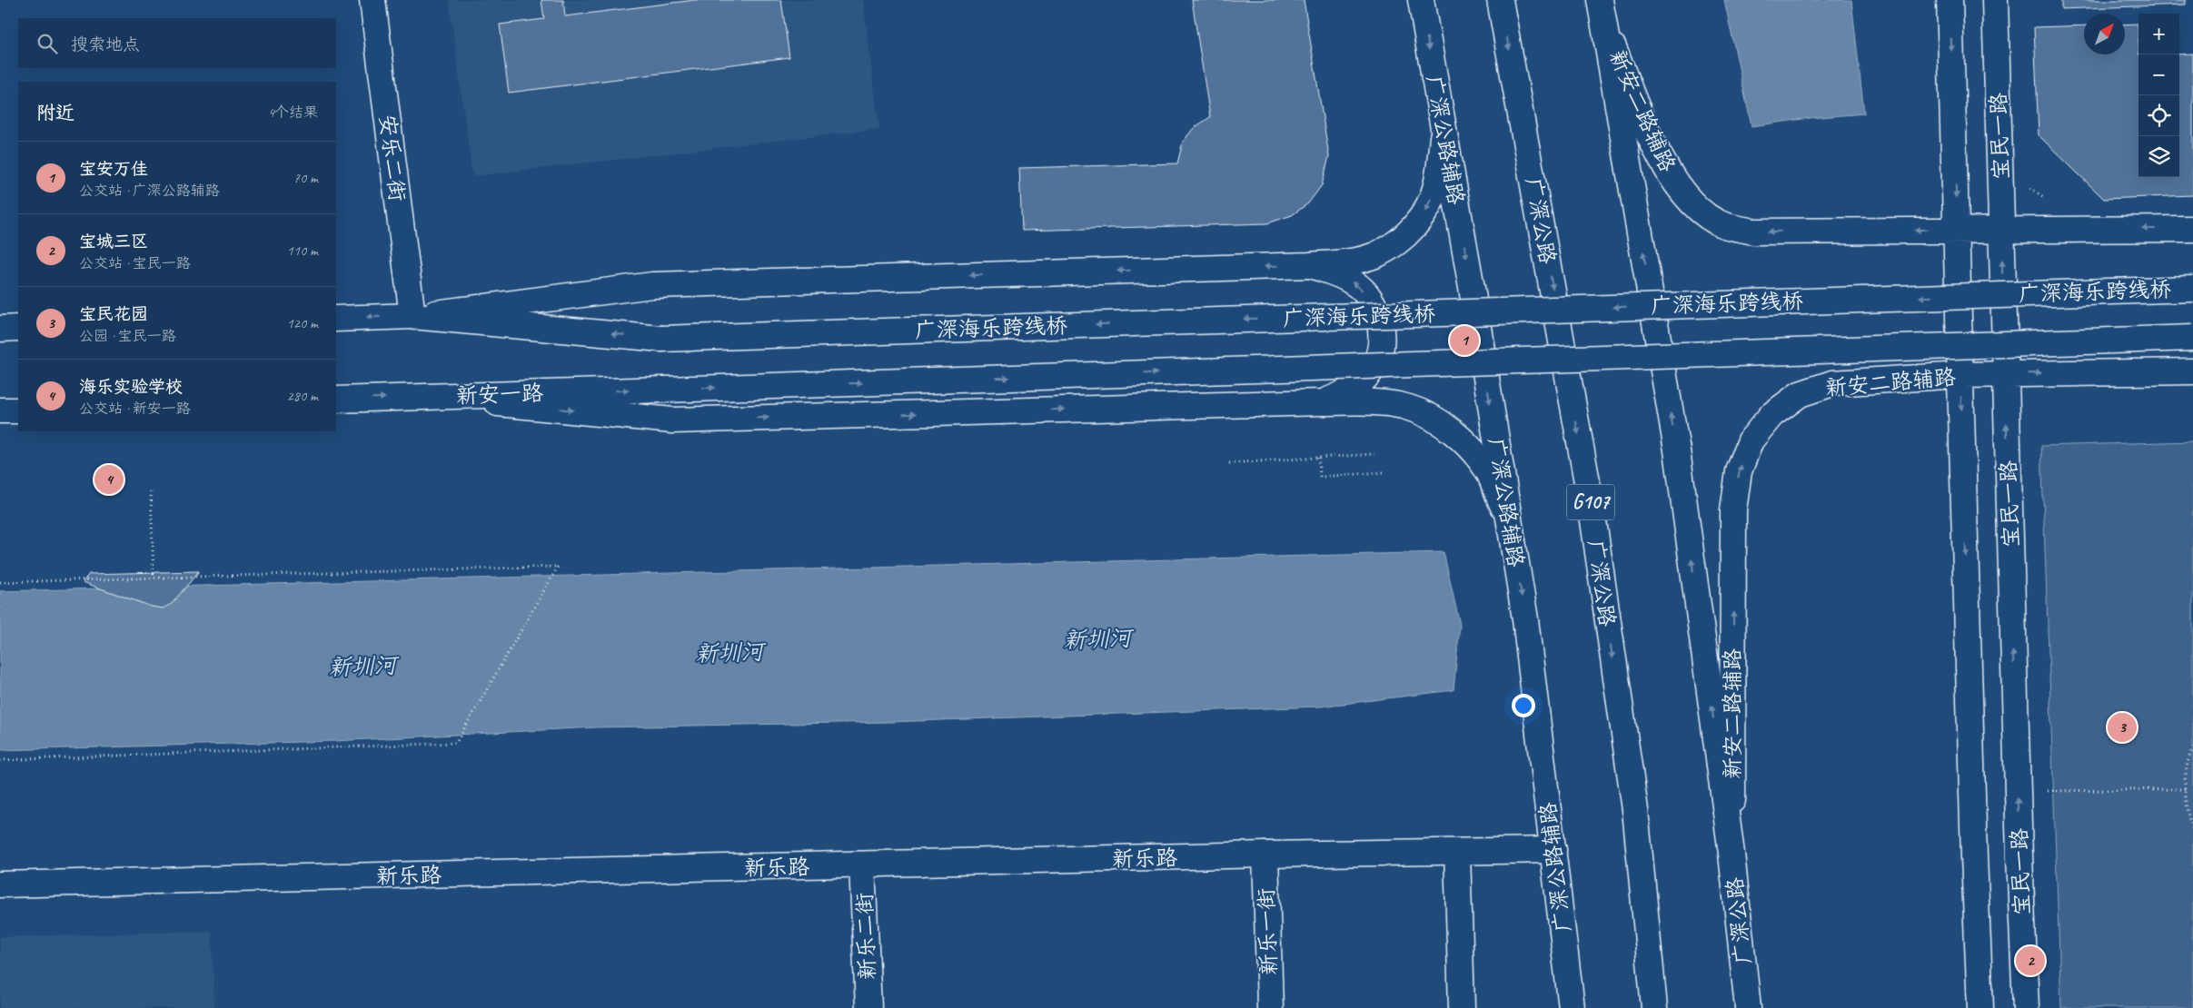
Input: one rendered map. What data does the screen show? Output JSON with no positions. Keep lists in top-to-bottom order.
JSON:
{
  "streets": {
    "main road": [
      "新安二路辅路",
      "宝民一路",
      "广深公路辅路",
      "安乐二街",
      "广深公路",
      "广深海乐跨线桥",
      "新安一路",
      "G107",
      "新乐路",
      "新乐一街",
      "新乐二街"
    ]
  },
  "crossings": [
    ["新安二路辅路", "宝民一路"],
    ["新安二路辅路", "广深公路"],
    ["广深公路辅路", "新乐路"],
    ["安乐二街", "广深海乐跨线桥"],
    ["新乐路", "新乐一街"],
    ["新乐路", "新乐二街"]
  ],
  "one_way": ["广深公路辅路"],
  "water": ["新圳河"],
  "north": "top right",
  "page": {
    "map_buttons": ["+", "−"],
    "search": "搜索地点",
    "heading": ["附近", "4个结果"],
    "list": [
      {
        "mark": "1",
        "name": "宝安万佳",
        "note": "公交站 · 广深公路辅路",
        "value": "70 m"
      },
      {
        "mark": "2",
        "name": "宝城三区",
        "note": "公交站 · 宝民一路",
        "value": "110 m"
      },
      {
        "mark": "3",
        "name": "宝民花园",
        "note": "公园 · 宝民一路",
        "value": "120 m"
      },
      {
        "mark": "4",
        "name": "海乐实验学校",
        "note": "公交站 · 新安一路",
        "value": "280 m"
      }
    ],
    "pins": [
      "1",
      "4",
      "3",
      "2"
    ]
  }
}
